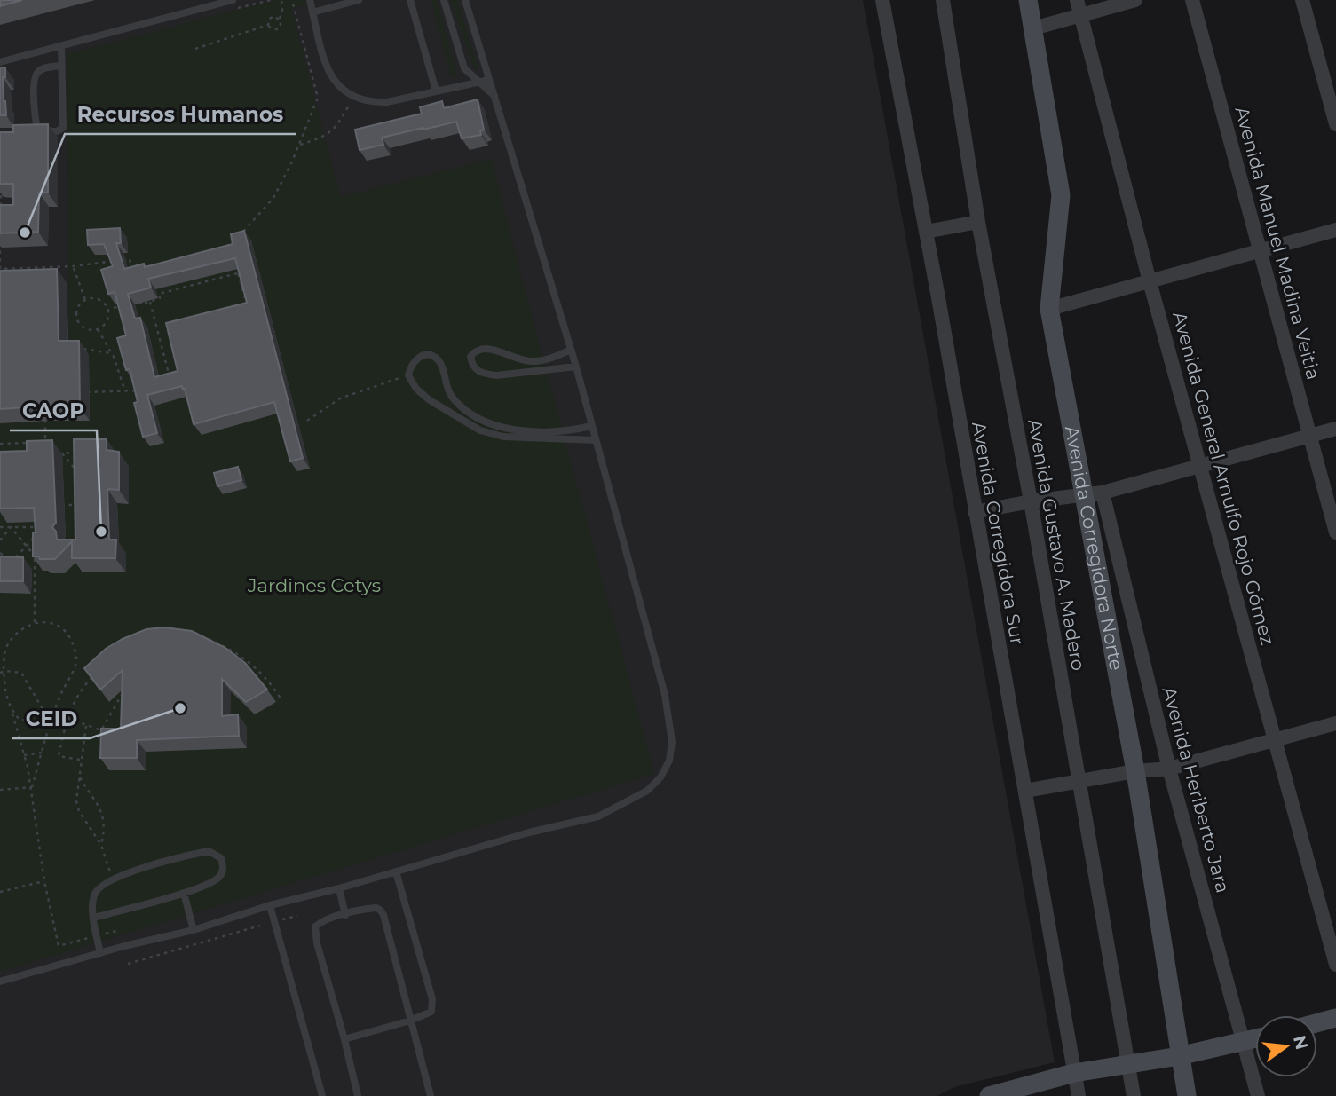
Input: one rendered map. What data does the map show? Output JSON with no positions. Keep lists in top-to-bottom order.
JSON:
{
  "streets": {
    "street": [
      "Avenida Manuel Madina Veitia",
      "Avenida General Arnulfo Rojo Gómez",
      "Avenida Corregidora Sur",
      "Avenida Gustavo A. Madero",
      "Avenida Corregidora Norte",
      "Avenida Heriberto Jara"
    ]
  },
  "crossings": [
    ["Avenida Corregidora Norte", "Avenida Heriberto Jara"]
  ],
  "parks": ["Jardines Cetys"],
  "places": ["Recursos Humanos", "CAOP", "CEID"],
  "north": "right"
}
